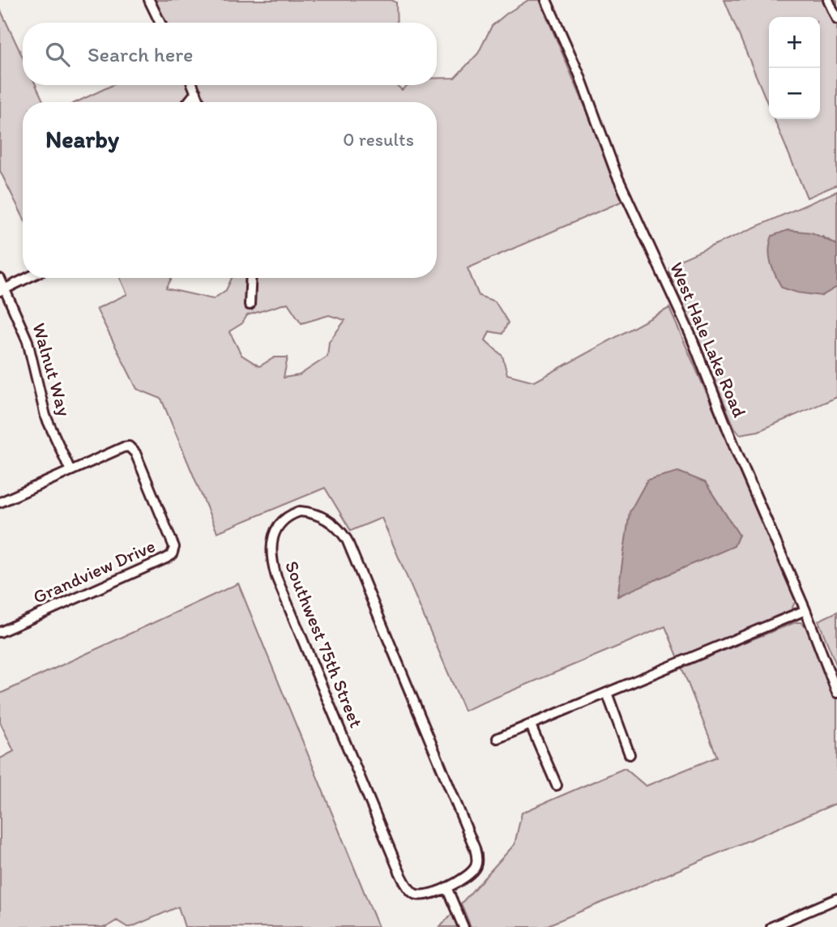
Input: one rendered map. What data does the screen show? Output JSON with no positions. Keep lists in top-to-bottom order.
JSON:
{
  "streets": {
    "street": [
      "West Hale Lake Road",
      "Walnut Way",
      "Grandview Drive",
      "Southwest 75th Street"
    ]
  },
  "crossings": [
    ["Walnut Way", "Grandview Drive"]
  ],
  "page": {
    "map_buttons": ["+", "−"],
    "search": "Search here",
    "heading": ["Nearby", "0 results"]
  }
}
